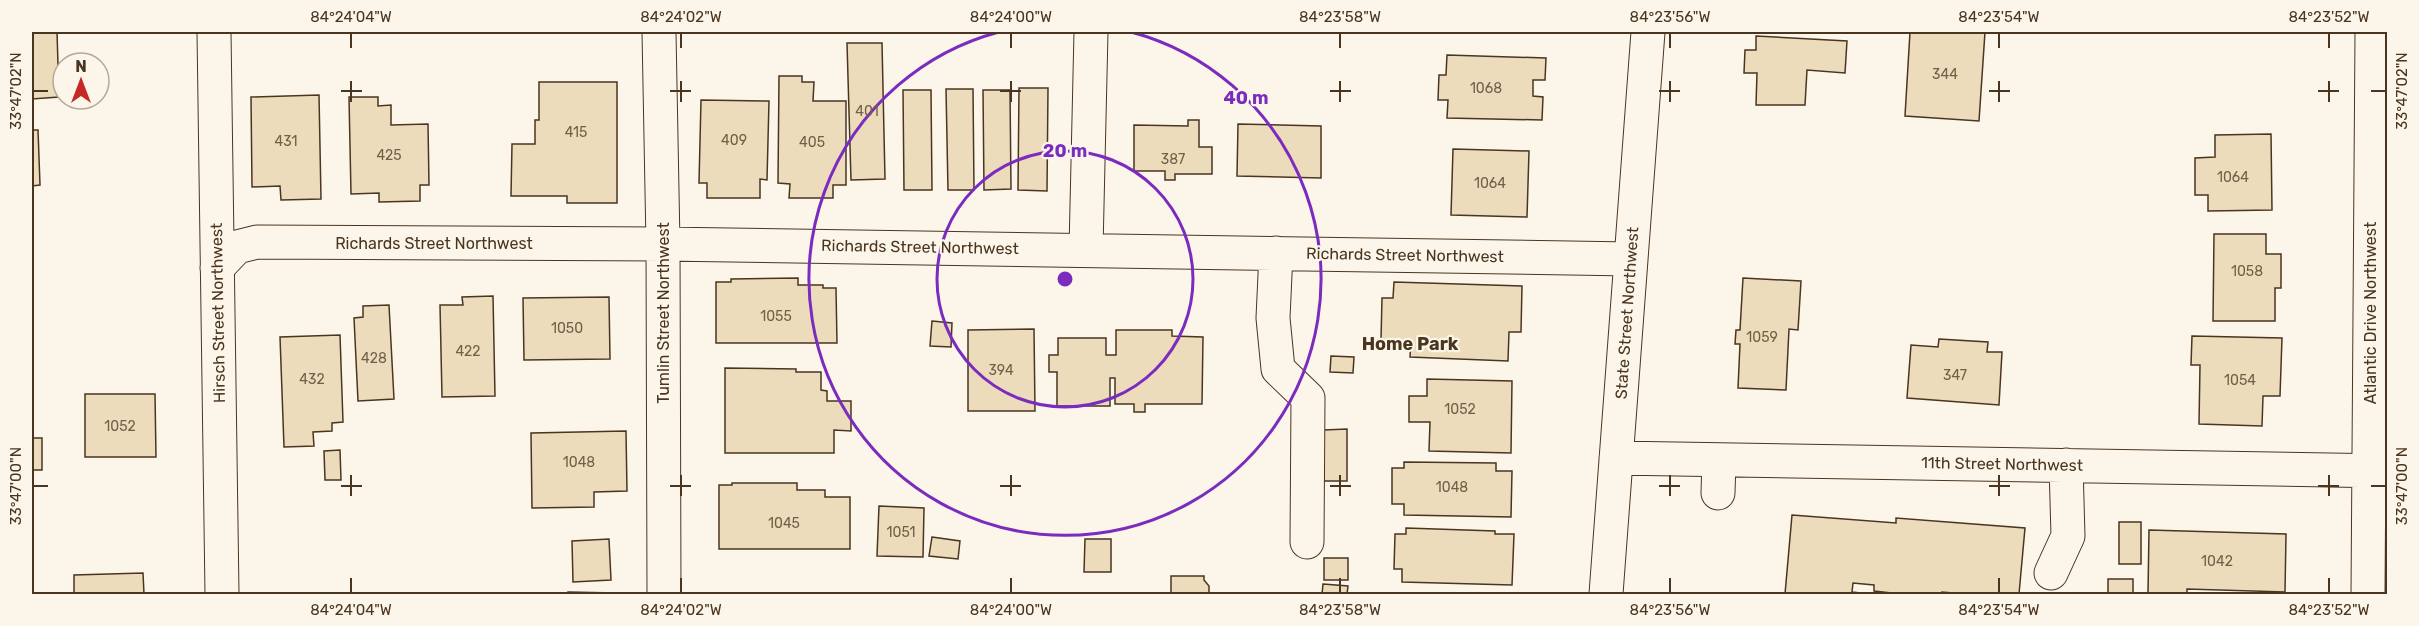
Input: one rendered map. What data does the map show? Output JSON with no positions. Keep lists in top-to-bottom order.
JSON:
{
  "streets": {
    "street": [
      "Richards Street Northwest",
      "Hirsch Street Northwest",
      "Tumlin Street Northwest",
      "State Street Northwest",
      "Atlantic Drive Northwest",
      "11th Street Northwest"
    ]
  },
  "crossings": [
    ["Richards Street Northwest", "Hirsch Street Northwest"],
    ["Richards Street Northwest", "Tumlin Street Northwest"],
    ["Richards Street Northwest", "State Street Northwest"],
    ["State Street Northwest", "11th Street Northwest"],
    ["Atlantic Drive Northwest", "11th Street Northwest"]
  ],
  "districts": ["Home Park"],
  "house_numbers": [
    "344",
    "1068",
    "401",
    "415",
    "409",
    "431",
    "405",
    "425",
    "387",
    "1064",
    "1064",
    "1058",
    "1055",
    "1050",
    "1059",
    "422",
    "428",
    "394",
    "347",
    "432",
    "1054",
    "1052",
    "1052",
    "1048",
    "1048",
    "1045",
    "1051",
    "1042"
  ],
  "north": "top",
  "coordinates": [
    "84°24'04\"W",
    "84°24'02\"W",
    "84°24'00\"W",
    "84°23'58\"W",
    "84°23'56\"W",
    "84°23'54\"W",
    "84°23'52\"W",
    "33°47'02\"N",
    "33°47'00\"N"
  ],
  "rings": ["40 m", "20 m"]
}
